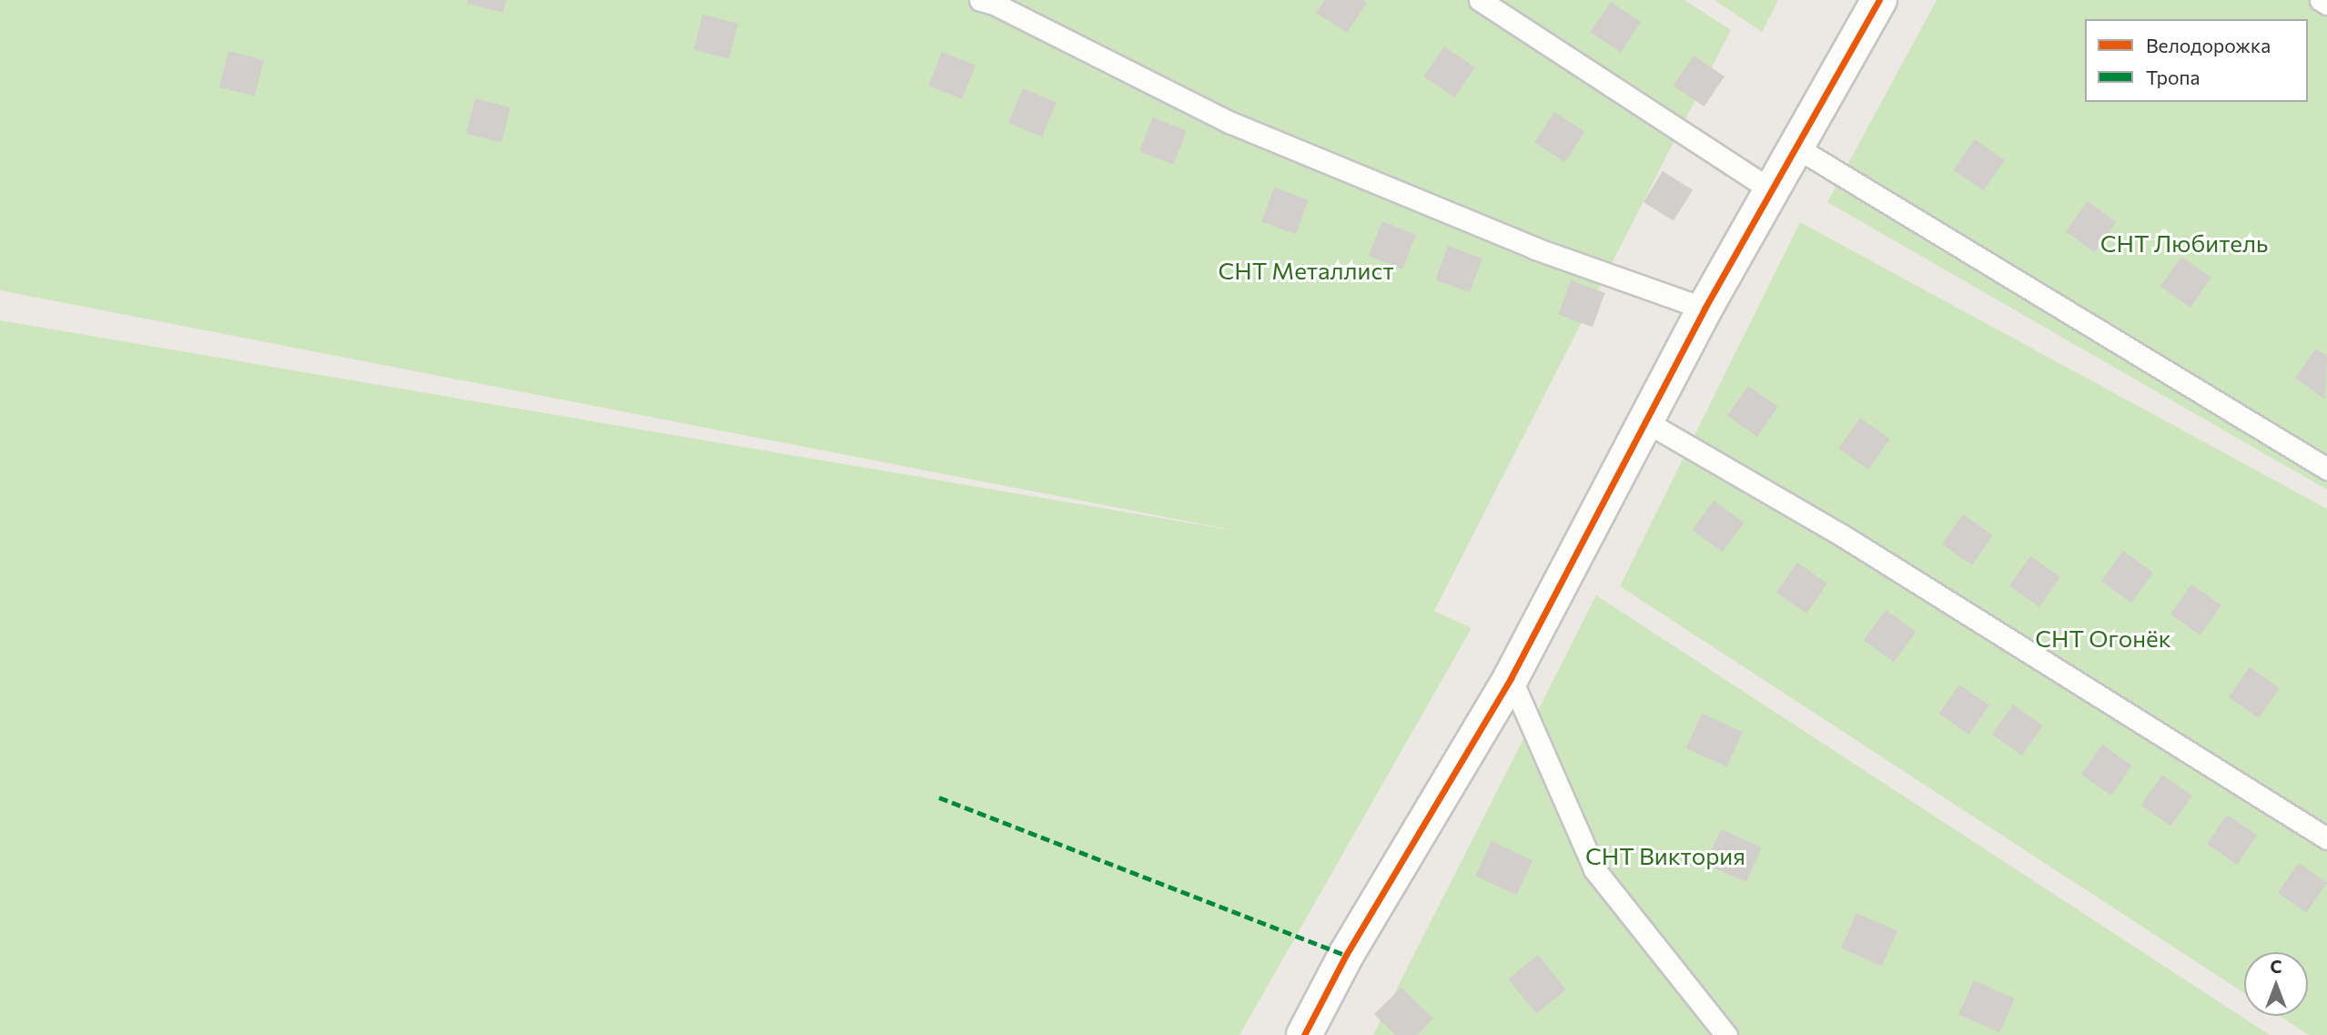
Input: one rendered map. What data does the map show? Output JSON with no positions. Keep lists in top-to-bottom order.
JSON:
{
  "parks": [
    "СНТ Любитель",
    "СНТ Металлист",
    "СНТ Огонёк",
    "СНТ Виктория"
  ],
  "legend": ["Велодорожка", "Тропа"],
  "north": "top"
}
